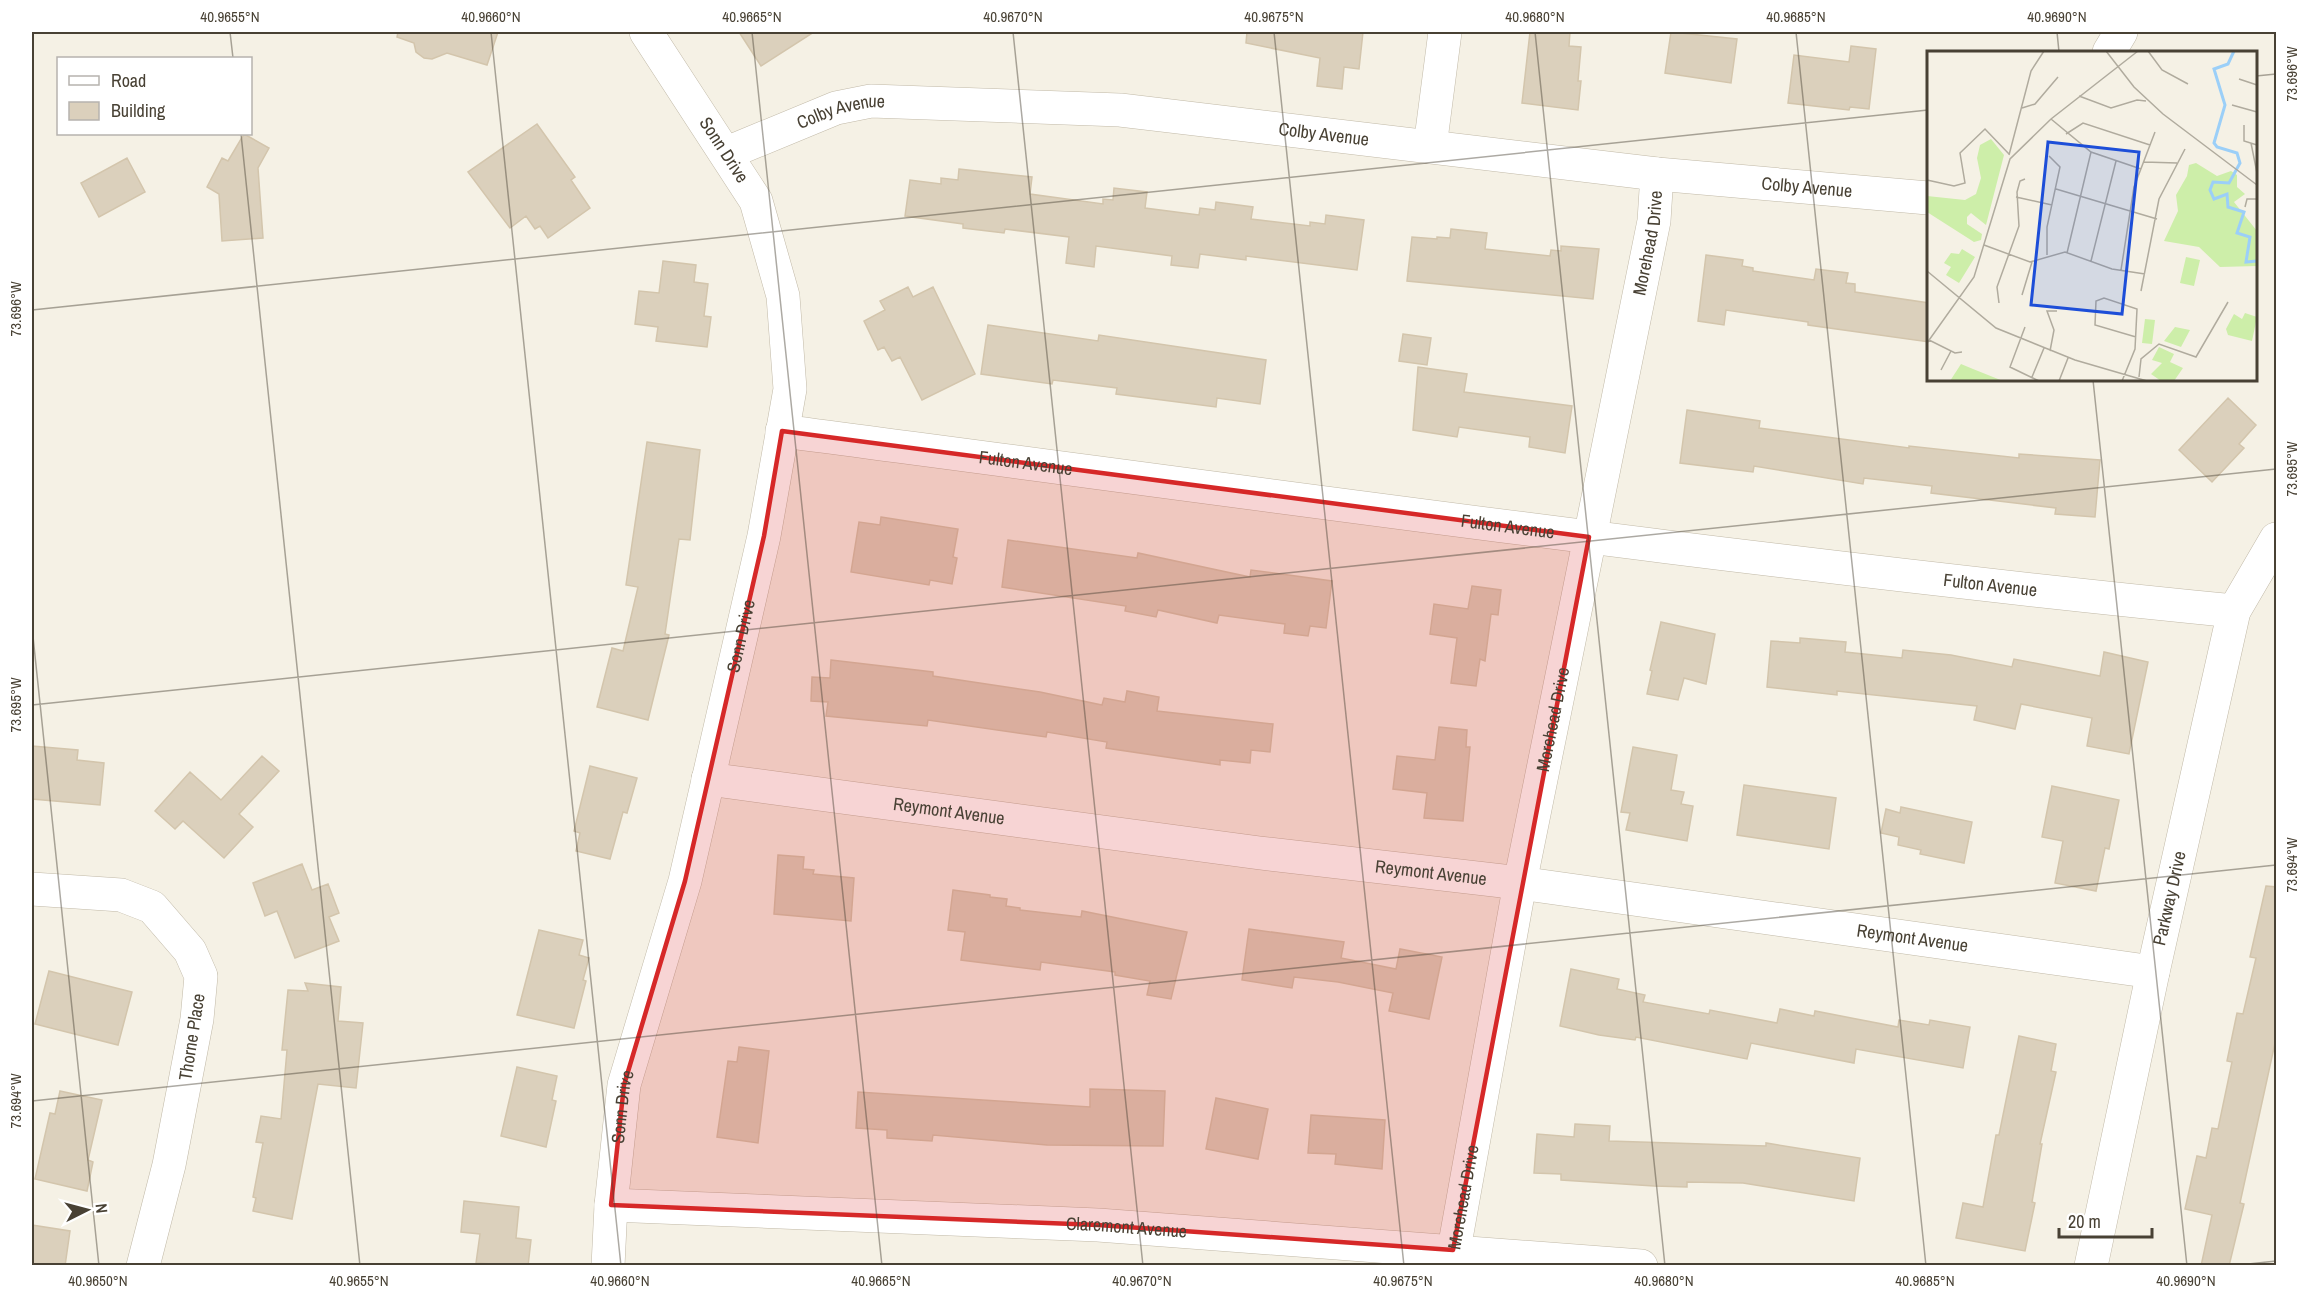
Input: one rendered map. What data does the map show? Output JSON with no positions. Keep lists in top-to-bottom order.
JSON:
{
  "streets": {
    "street": [
      "Colby Avenue",
      "Sonn Drive",
      "Morehead Drive",
      "Fulton Avenue",
      "Reymont Avenue",
      "Parkway Drive",
      "Thorne Place",
      "Claremont Avenue"
    ]
  },
  "crossings": [
    ["Colby Avenue", "Sonn Drive"],
    ["Colby Avenue", "Morehead Drive"],
    ["Sonn Drive", "Fulton Avenue"],
    ["Sonn Drive", "Reymont Avenue"],
    ["Sonn Drive", "Claremont Avenue"],
    ["Morehead Drive", "Fulton Avenue"],
    ["Morehead Drive", "Reymont Avenue"],
    ["Morehead Drive", "Claremont Avenue"],
    ["Fulton Avenue", "Parkway Drive"],
    ["Reymont Avenue", "Parkway Drive"]
  ],
  "legend": ["Road", "Building"],
  "scale_bar": "20 m",
  "north": "right",
  "coordinates": [
    "40.9655°N",
    "40.9660°N",
    "40.9665°N",
    "40.9670°N",
    "40.9675°N",
    "40.9680°N",
    "40.9685°N",
    "40.9690°N",
    "73.696°W",
    "73.695°W",
    "73.694°W",
    "40.9650°N"
  ]
}
